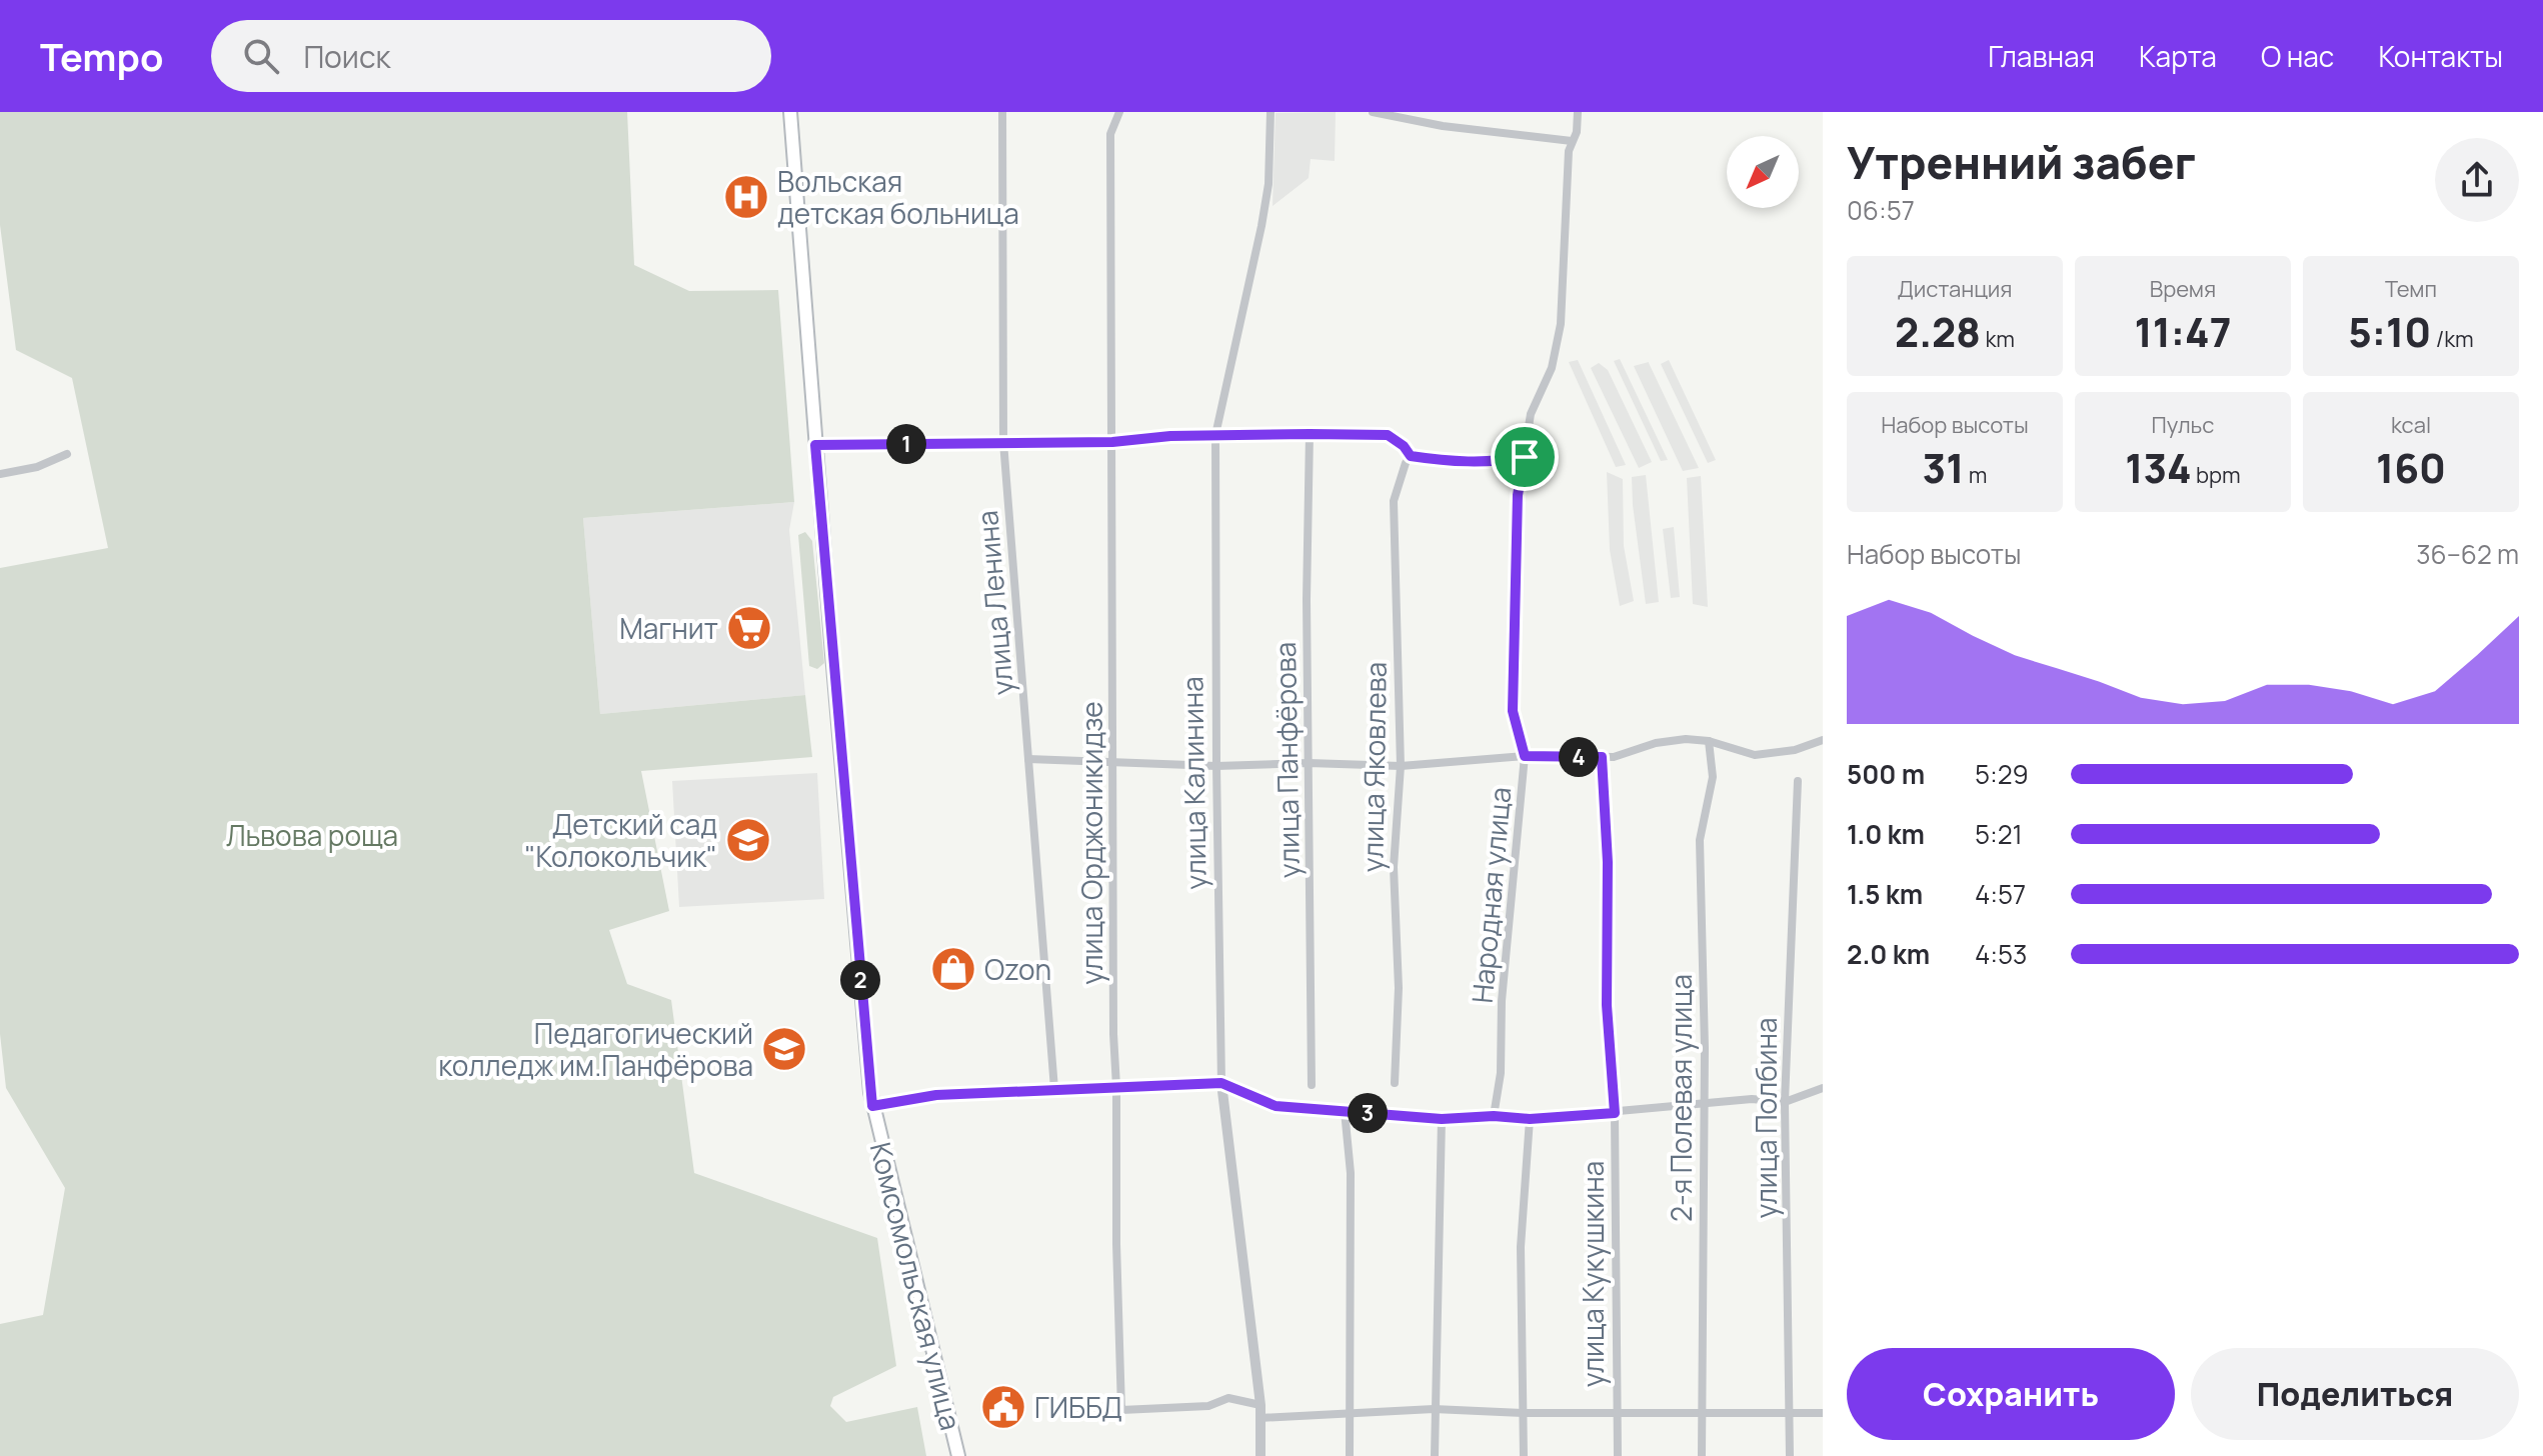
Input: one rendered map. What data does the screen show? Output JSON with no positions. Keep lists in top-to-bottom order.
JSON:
{
  "streets": {
    "main road": ["Комсомольская улица"],
    "street": [
      "улица Ленина",
      "улица Панфёрова",
      "улица Яковлева",
      "улица Калинина",
      "улица Орджоникидзе",
      "Народная улица",
      "2-я Полевая улица",
      "улица Полбина",
      "улица Кукушкина"
    ]
  },
  "crossings": [
    ["улица Калинина", "улица Орджоникидзе"]
  ],
  "parks": ["Львова роща"],
  "places": {
    "hospital": ["Вольская детская больница"],
    "supermarket": ["Магнит"],
    "school or university": ["Детский сад \"Колокольчик\"", "Педагогический колледж им.Панфёрова"],
    "shop": ["Ozon"],
    "public building": ["ГИББД"]
  },
  "north": "bottom left",
  "page": {
    "header": "Tempo",
    "search": "Поиск",
    "nav": [
      "Главная",
      "Карта",
      "О нас",
      "Контакты"
    ],
    "heading": ["Утренний забег", "06:57"],
    "stats": [
      ["Дистанция", "2.28 km"],
      ["Время", "11:47"],
      ["Темп", "5:10 /km"],
      ["Набор высоты", "31 m"],
      ["Пульс", "134 bpm"],
      ["kcal", "160"]
    ],
    "pins": [
      "1",
      "4",
      "2",
      "3"
    ],
    "chart": ["Набор высоты", "36–62 m"],
    "list": [
      {
        "name": "500 m",
        "note": "5:29"
      },
      {
        "name": "1.0 km",
        "note": "5:21"
      },
      {
        "name": "1.5 km",
        "note": "4:57"
      },
      {
        "name": "2.0 km",
        "note": "4:53"
      }
    ],
    "buttons": ["Сохранить", "Поделиться"]
  }
}
